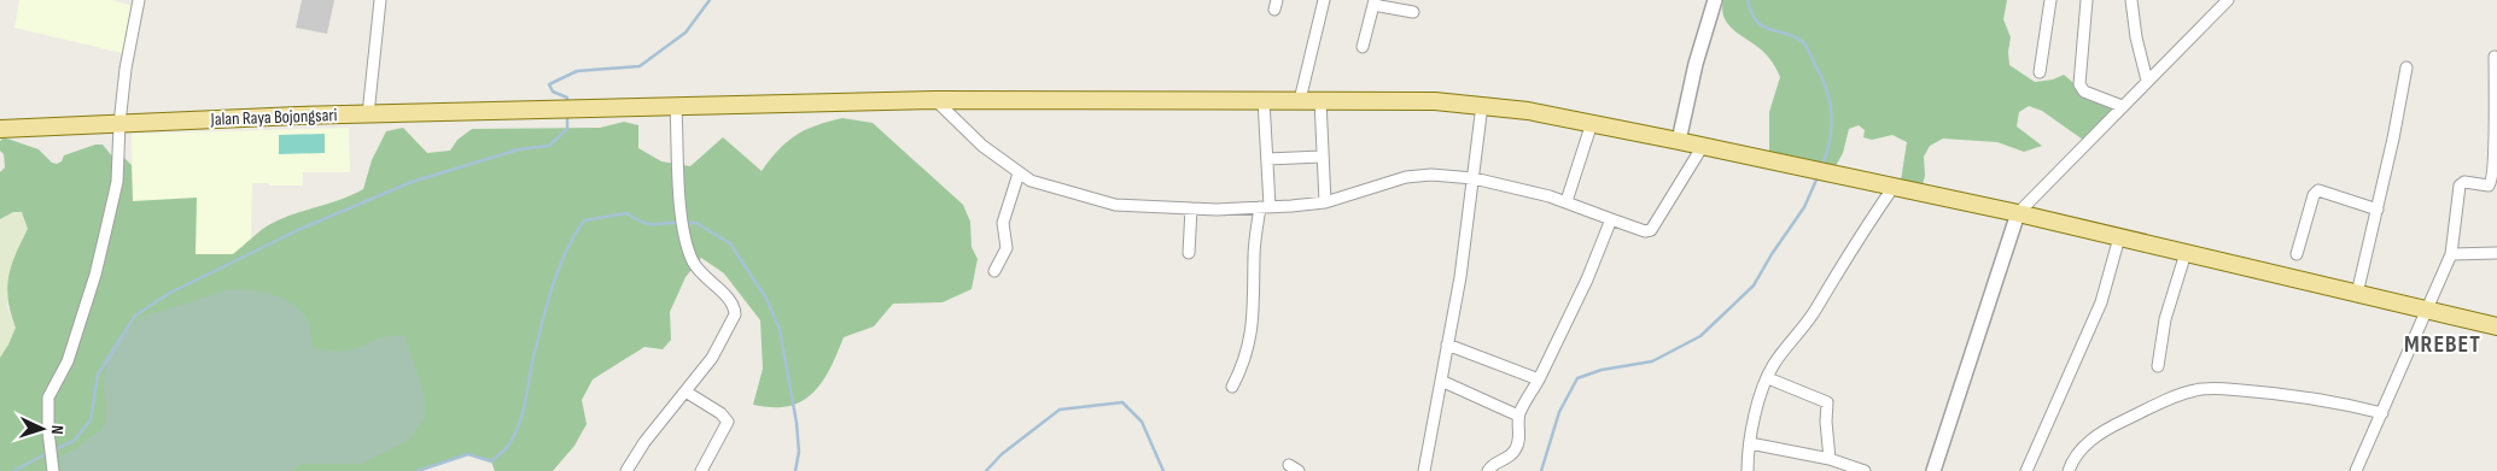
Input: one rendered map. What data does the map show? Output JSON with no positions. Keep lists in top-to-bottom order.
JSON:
{
  "streets": {
    "main road": ["Jalan Raya Bojongsari"]
  },
  "districts": ["MREBET"],
  "north": "right"
}
